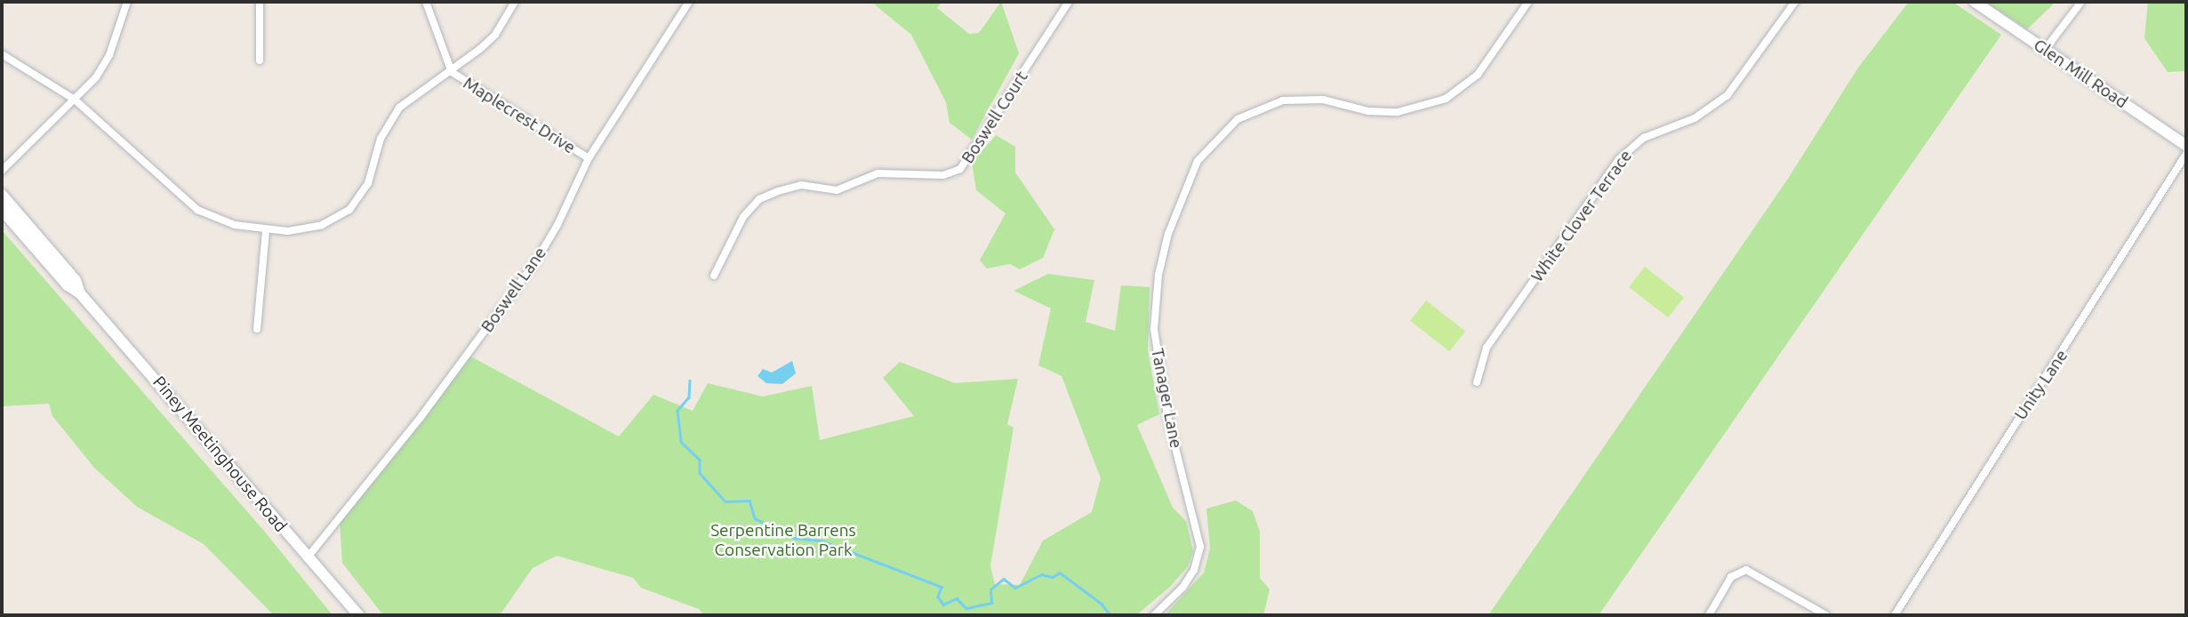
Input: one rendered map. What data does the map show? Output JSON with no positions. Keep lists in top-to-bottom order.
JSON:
{
  "streets": {
    "main road": ["Glen Mill Road", "Piney Meetinghouse Road"],
    "street": [
      "Maplecrest Drive",
      "Boswell Court",
      "White Clover Terrace",
      "Boswell Lane",
      "Unity Lane",
      "Tanager Lane"
    ]
  },
  "crossings": [
    ["Maplecrest Drive", "Boswell Lane"],
    ["Boswell Lane", "Piney Meetinghouse Road"]
  ],
  "parks": ["Serpentine Barrens Conservation Park"]
}
